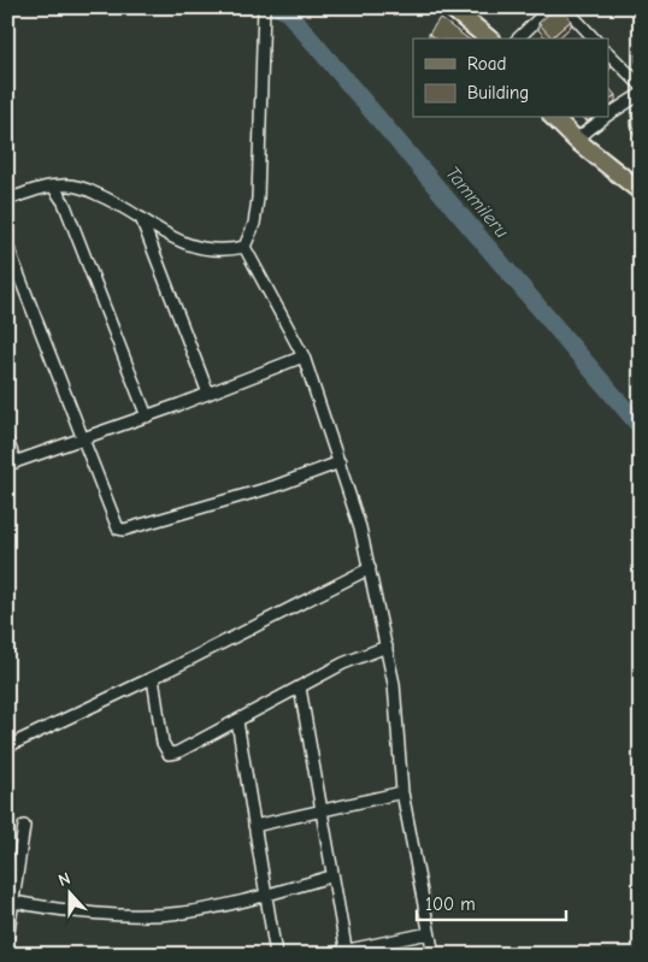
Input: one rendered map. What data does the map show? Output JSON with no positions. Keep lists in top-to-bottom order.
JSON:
{
  "water": ["Tammileru"],
  "legend": ["Road", "Building"],
  "scale_bar": "100 m",
  "north": "top"
}
